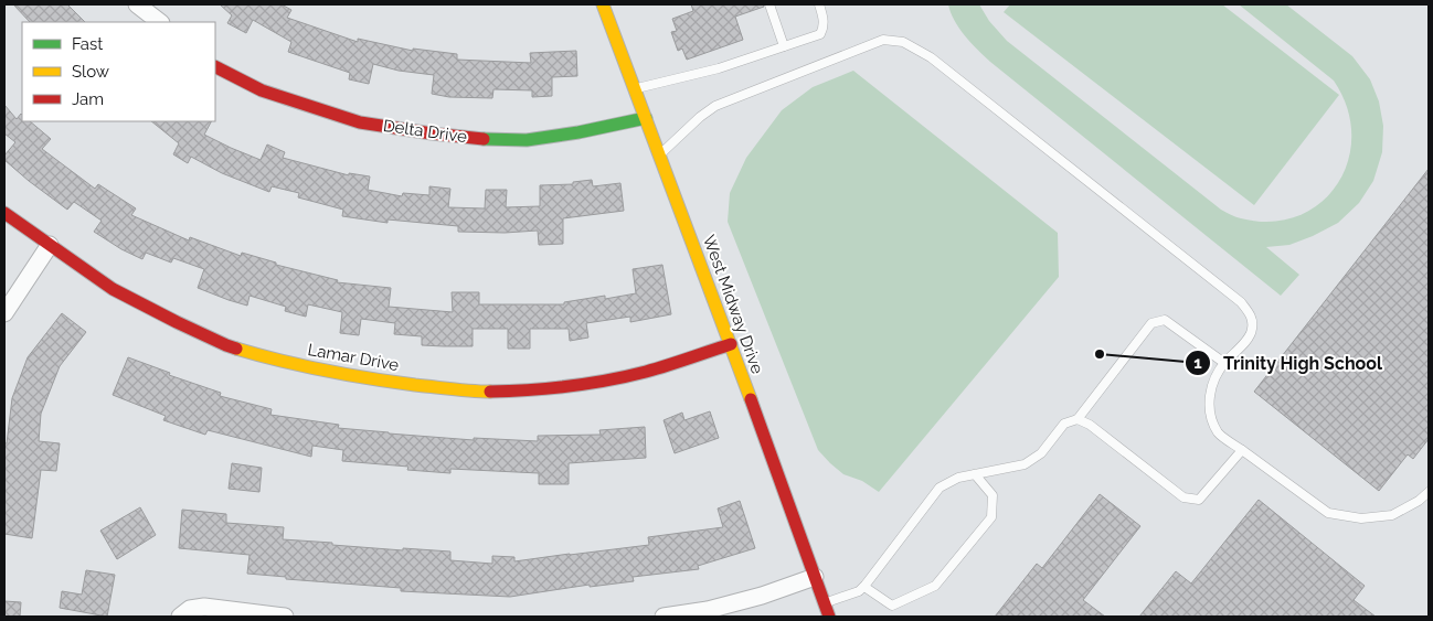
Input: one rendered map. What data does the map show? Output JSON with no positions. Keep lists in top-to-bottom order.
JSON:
{
  "streets": {
    "street": ["Delta Drive", "West Midway Drive", "Lamar Drive"]
  },
  "crossings": [
    ["Delta Drive", "West Midway Drive"],
    ["West Midway Drive", "Lamar Drive"]
  ],
  "places": ["Trinity High School"],
  "legend": ["Fast", "Slow", "Jam"]
}
